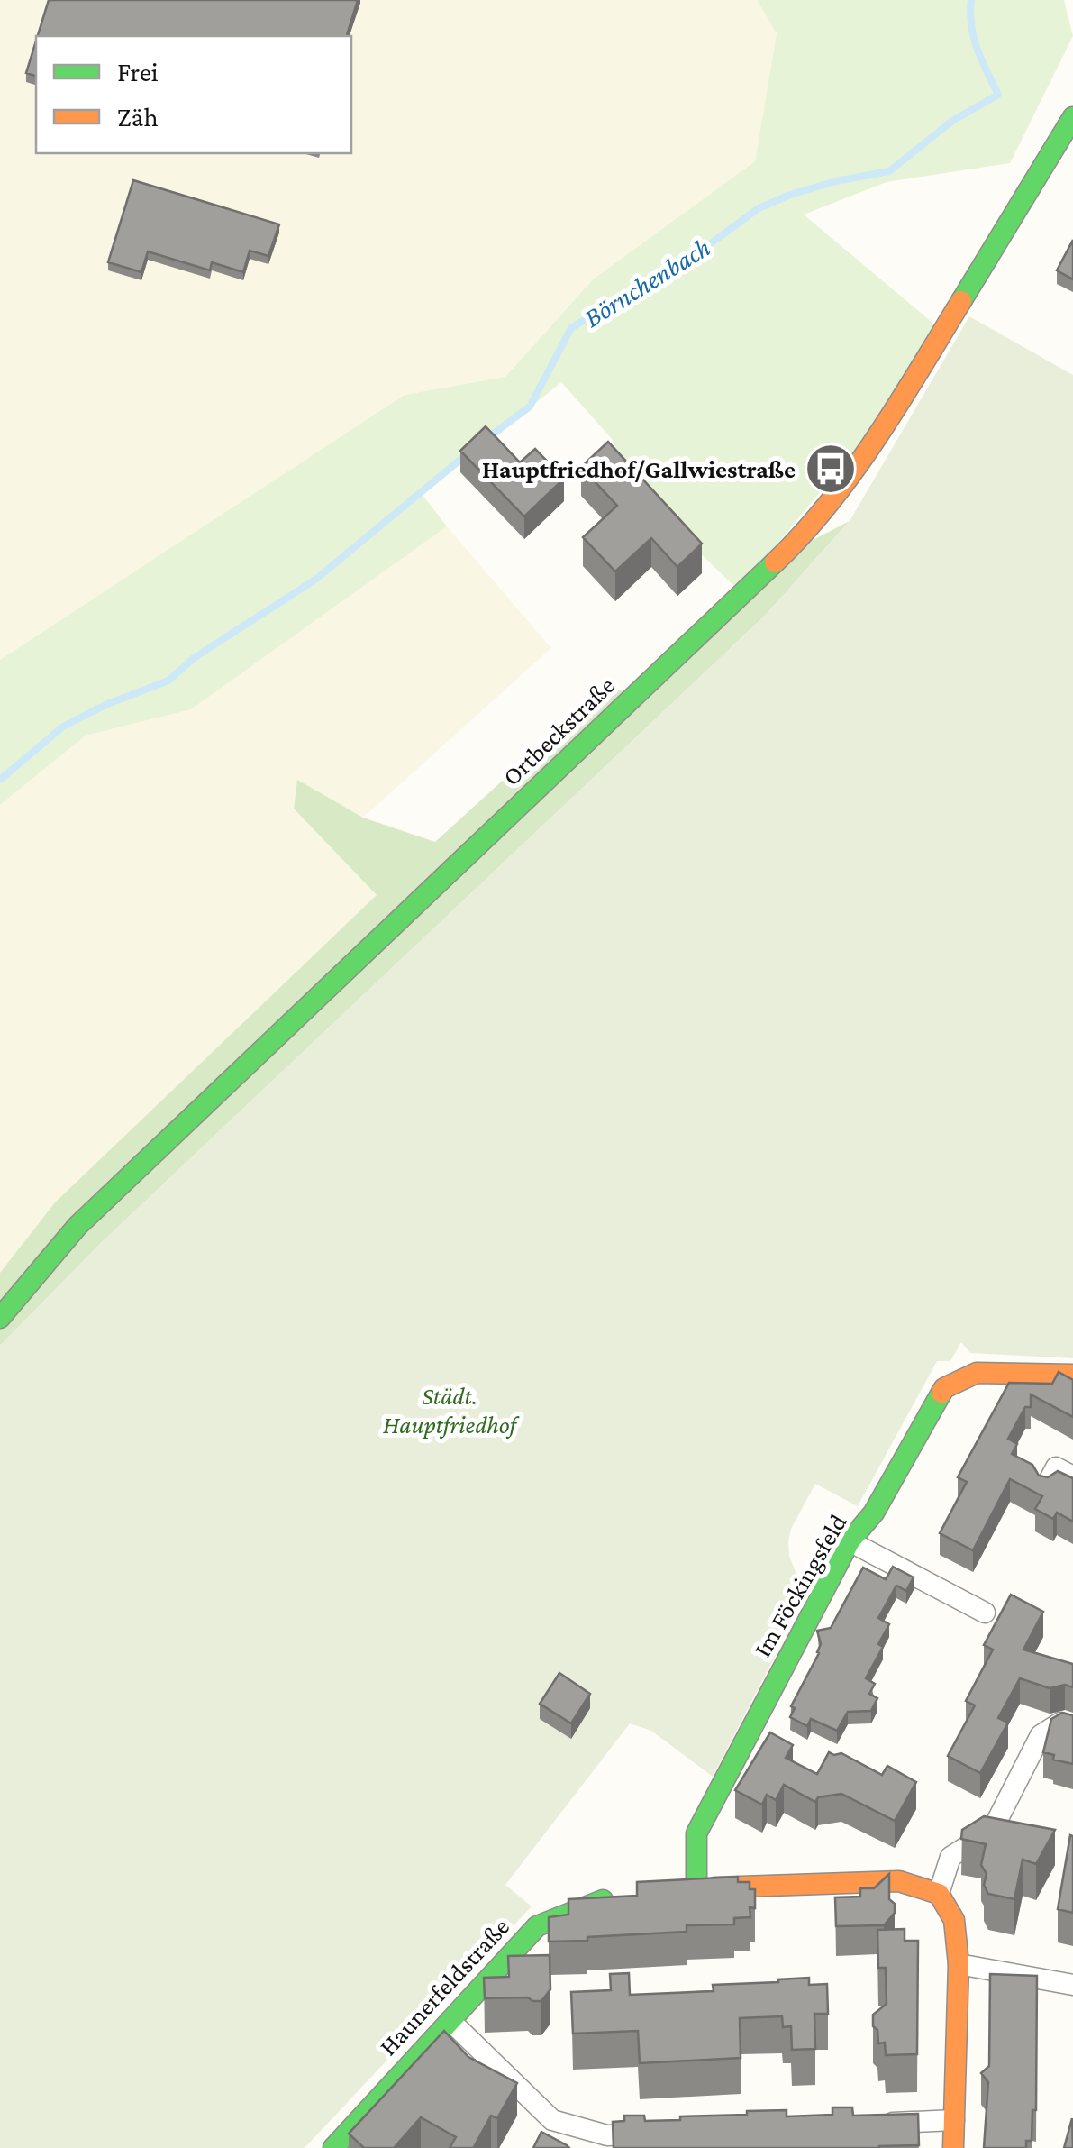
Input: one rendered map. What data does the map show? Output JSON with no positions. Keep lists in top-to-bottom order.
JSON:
{
  "streets": {
    "street": ["Ortbeckstraße", "Im Föckingsfeld", "Haunerfeldstraße"]
  },
  "water": ["Börnchenbach"],
  "parks": ["Städt. Hauptfriedhof"],
  "places": {
    "bus stop": ["Hauptfriedhof/Gallwiestraße"]
  },
  "legend": ["Frei", "Zäh"]
}
